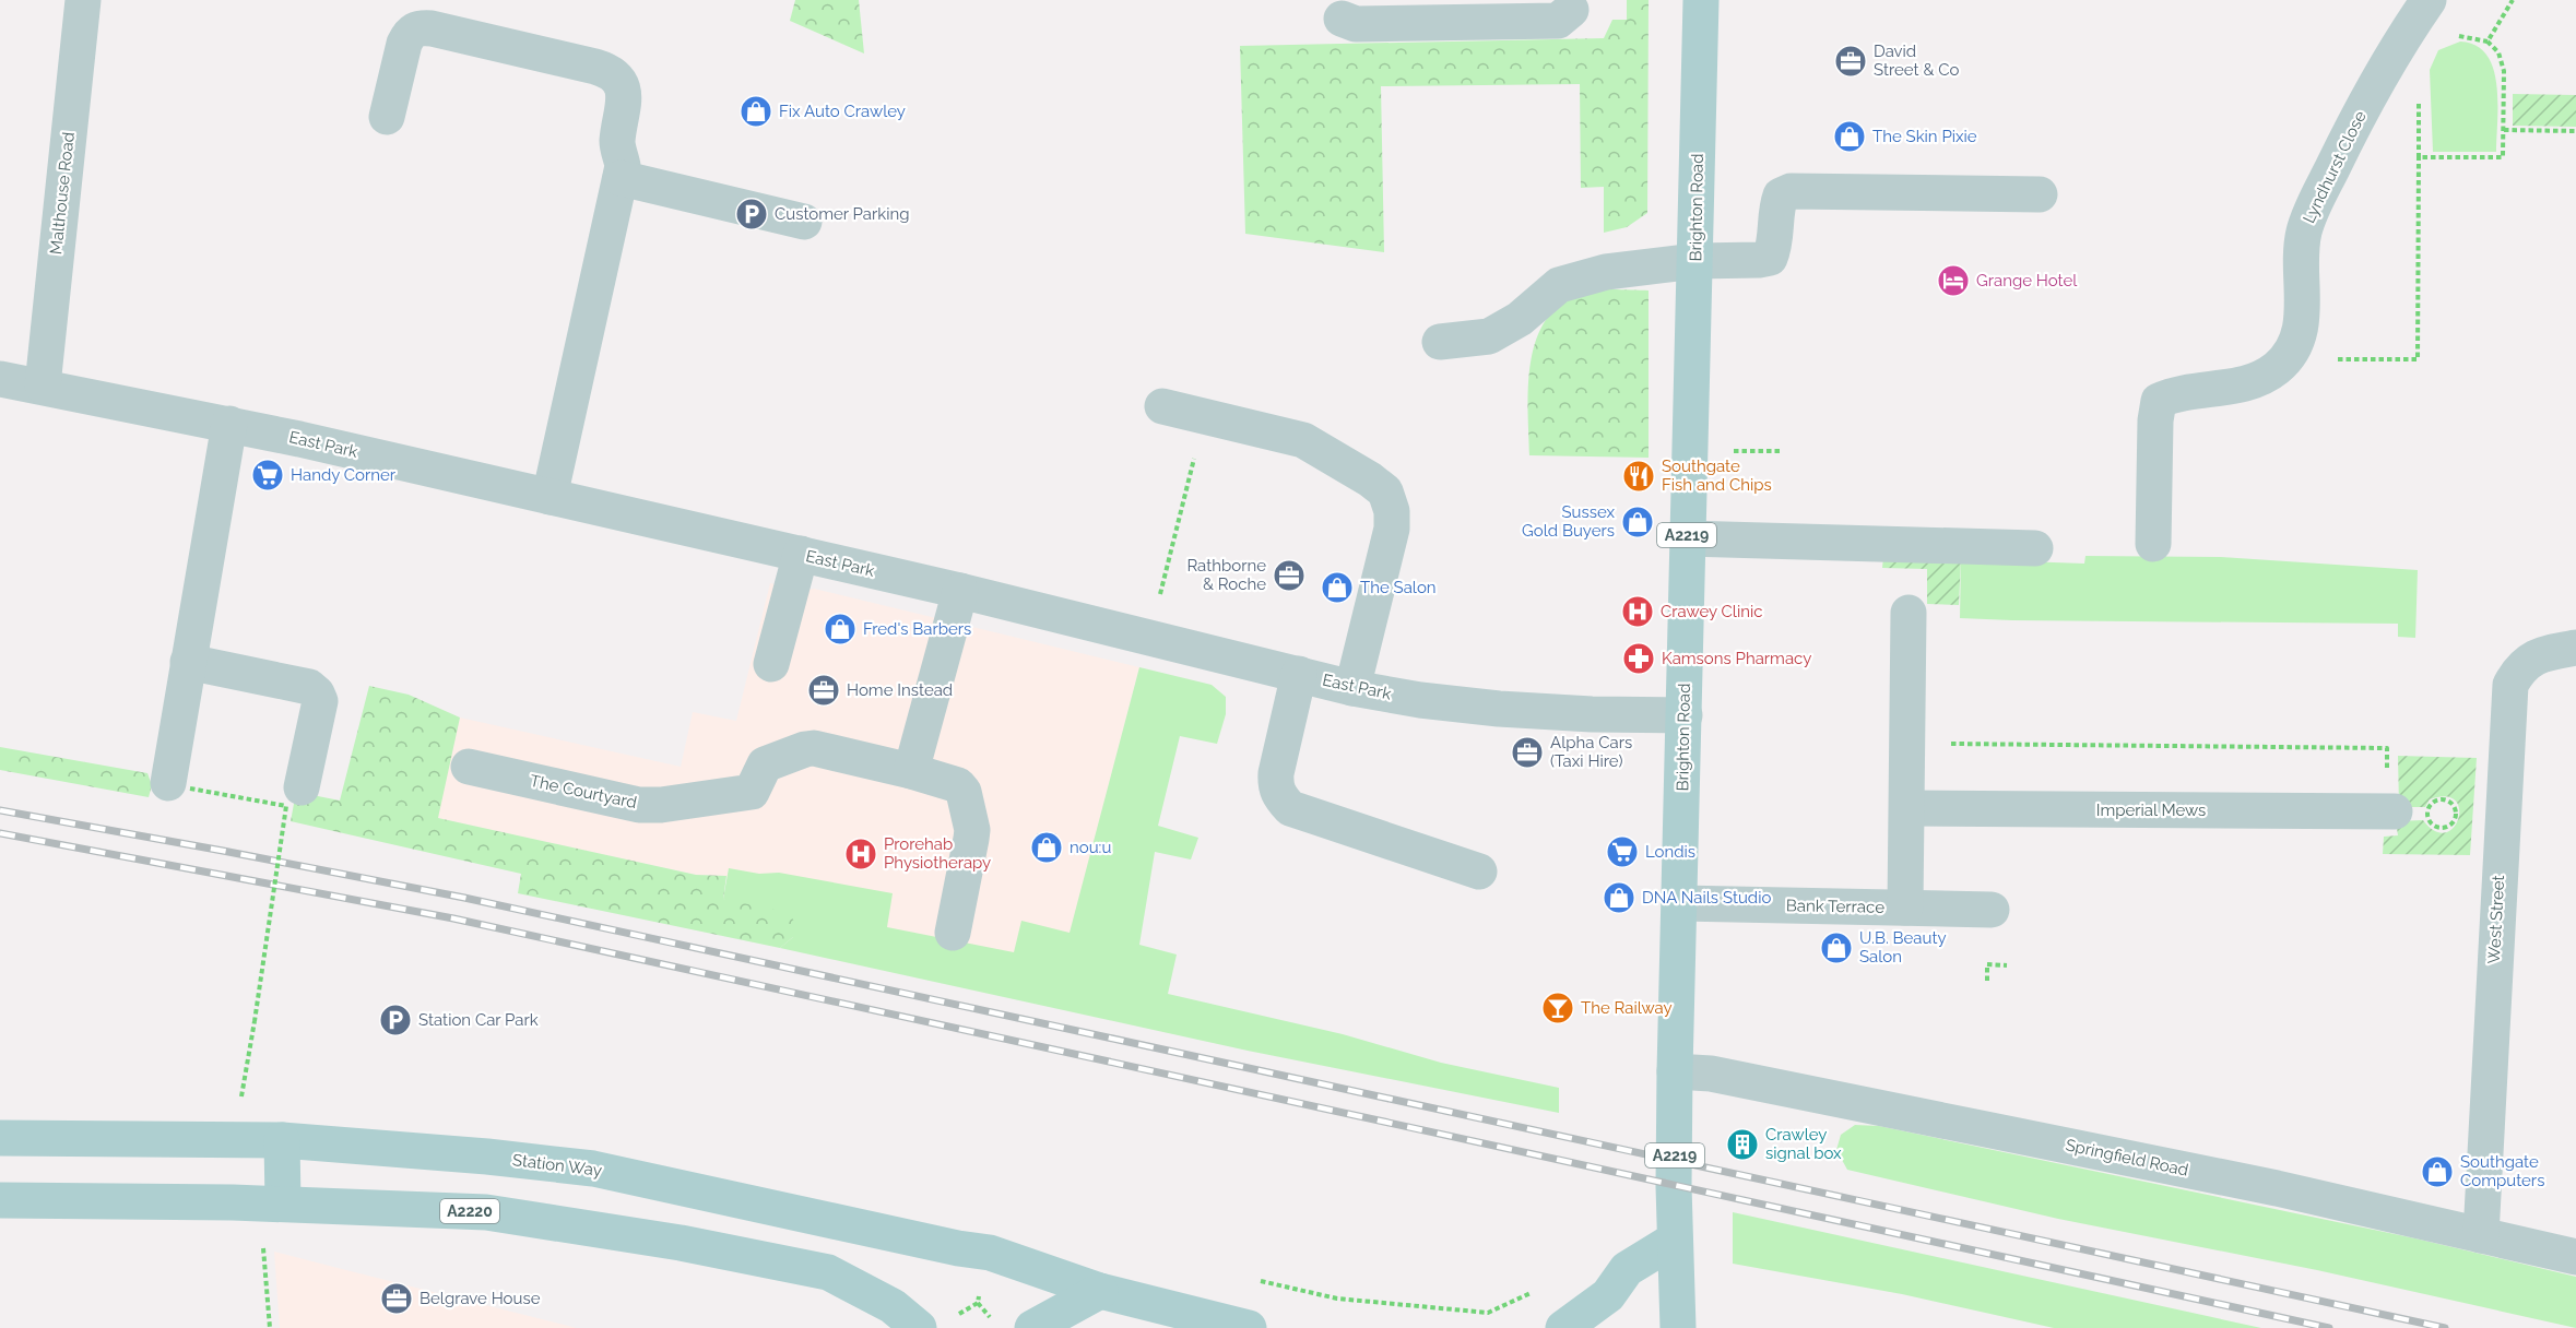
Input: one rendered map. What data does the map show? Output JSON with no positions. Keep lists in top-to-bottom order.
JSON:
{
  "streets": {
    "main road": [
      "Brighton Road",
      "A2219",
      "Station Way",
      "A2220"
    ],
    "street": [
      "Lyndhurst Close",
      "Malthouse Road",
      "East Park",
      "The Courtyard",
      "Imperial Mews",
      "Bank Terrace",
      "West Street",
      "Springfield Road"
    ]
  },
  "crossings": [
    ["Malthouse Road", "East Park"],
    ["Brighton Road", "East Park"],
    ["Brighton Road", "A2219"],
    ["Brighton Road", "Bank Terrace"],
    ["Brighton Road", "Springfield Road"],
    ["West Street", "Springfield Road"]
  ],
  "places": {
    "office": [
      "David Street & Co",
      "Rathborne & Roche",
      "Home Instead",
      "Alpha Cars (Taxi Hire)",
      "Belgrave House"
    ],
    "shop": [
      "Fix Auto Crawley",
      "The Skin Pixie",
      "Sussex Gold Buyers",
      "The Salon",
      "Fred's Barbers",
      "nou:u",
      "DNA Nails Studio",
      "U.B. Beauty Salon",
      "Southgate Computers"
    ],
    "parking": ["Customer Parking", "Station Car Park"],
    "hotel": ["Grange Hotel"],
    "supermarket": ["Handy Corner", "Londis"],
    "restaurant": ["Southgate Fish and Chips"],
    "hospital": ["Crawey Clinic", "Prorehab Physiotherapy"],
    "pharmacy": ["Kamsons Pharmacy"],
    "bar": ["The Railway"],
    "building": ["Crawley signal box"]
  }
}
